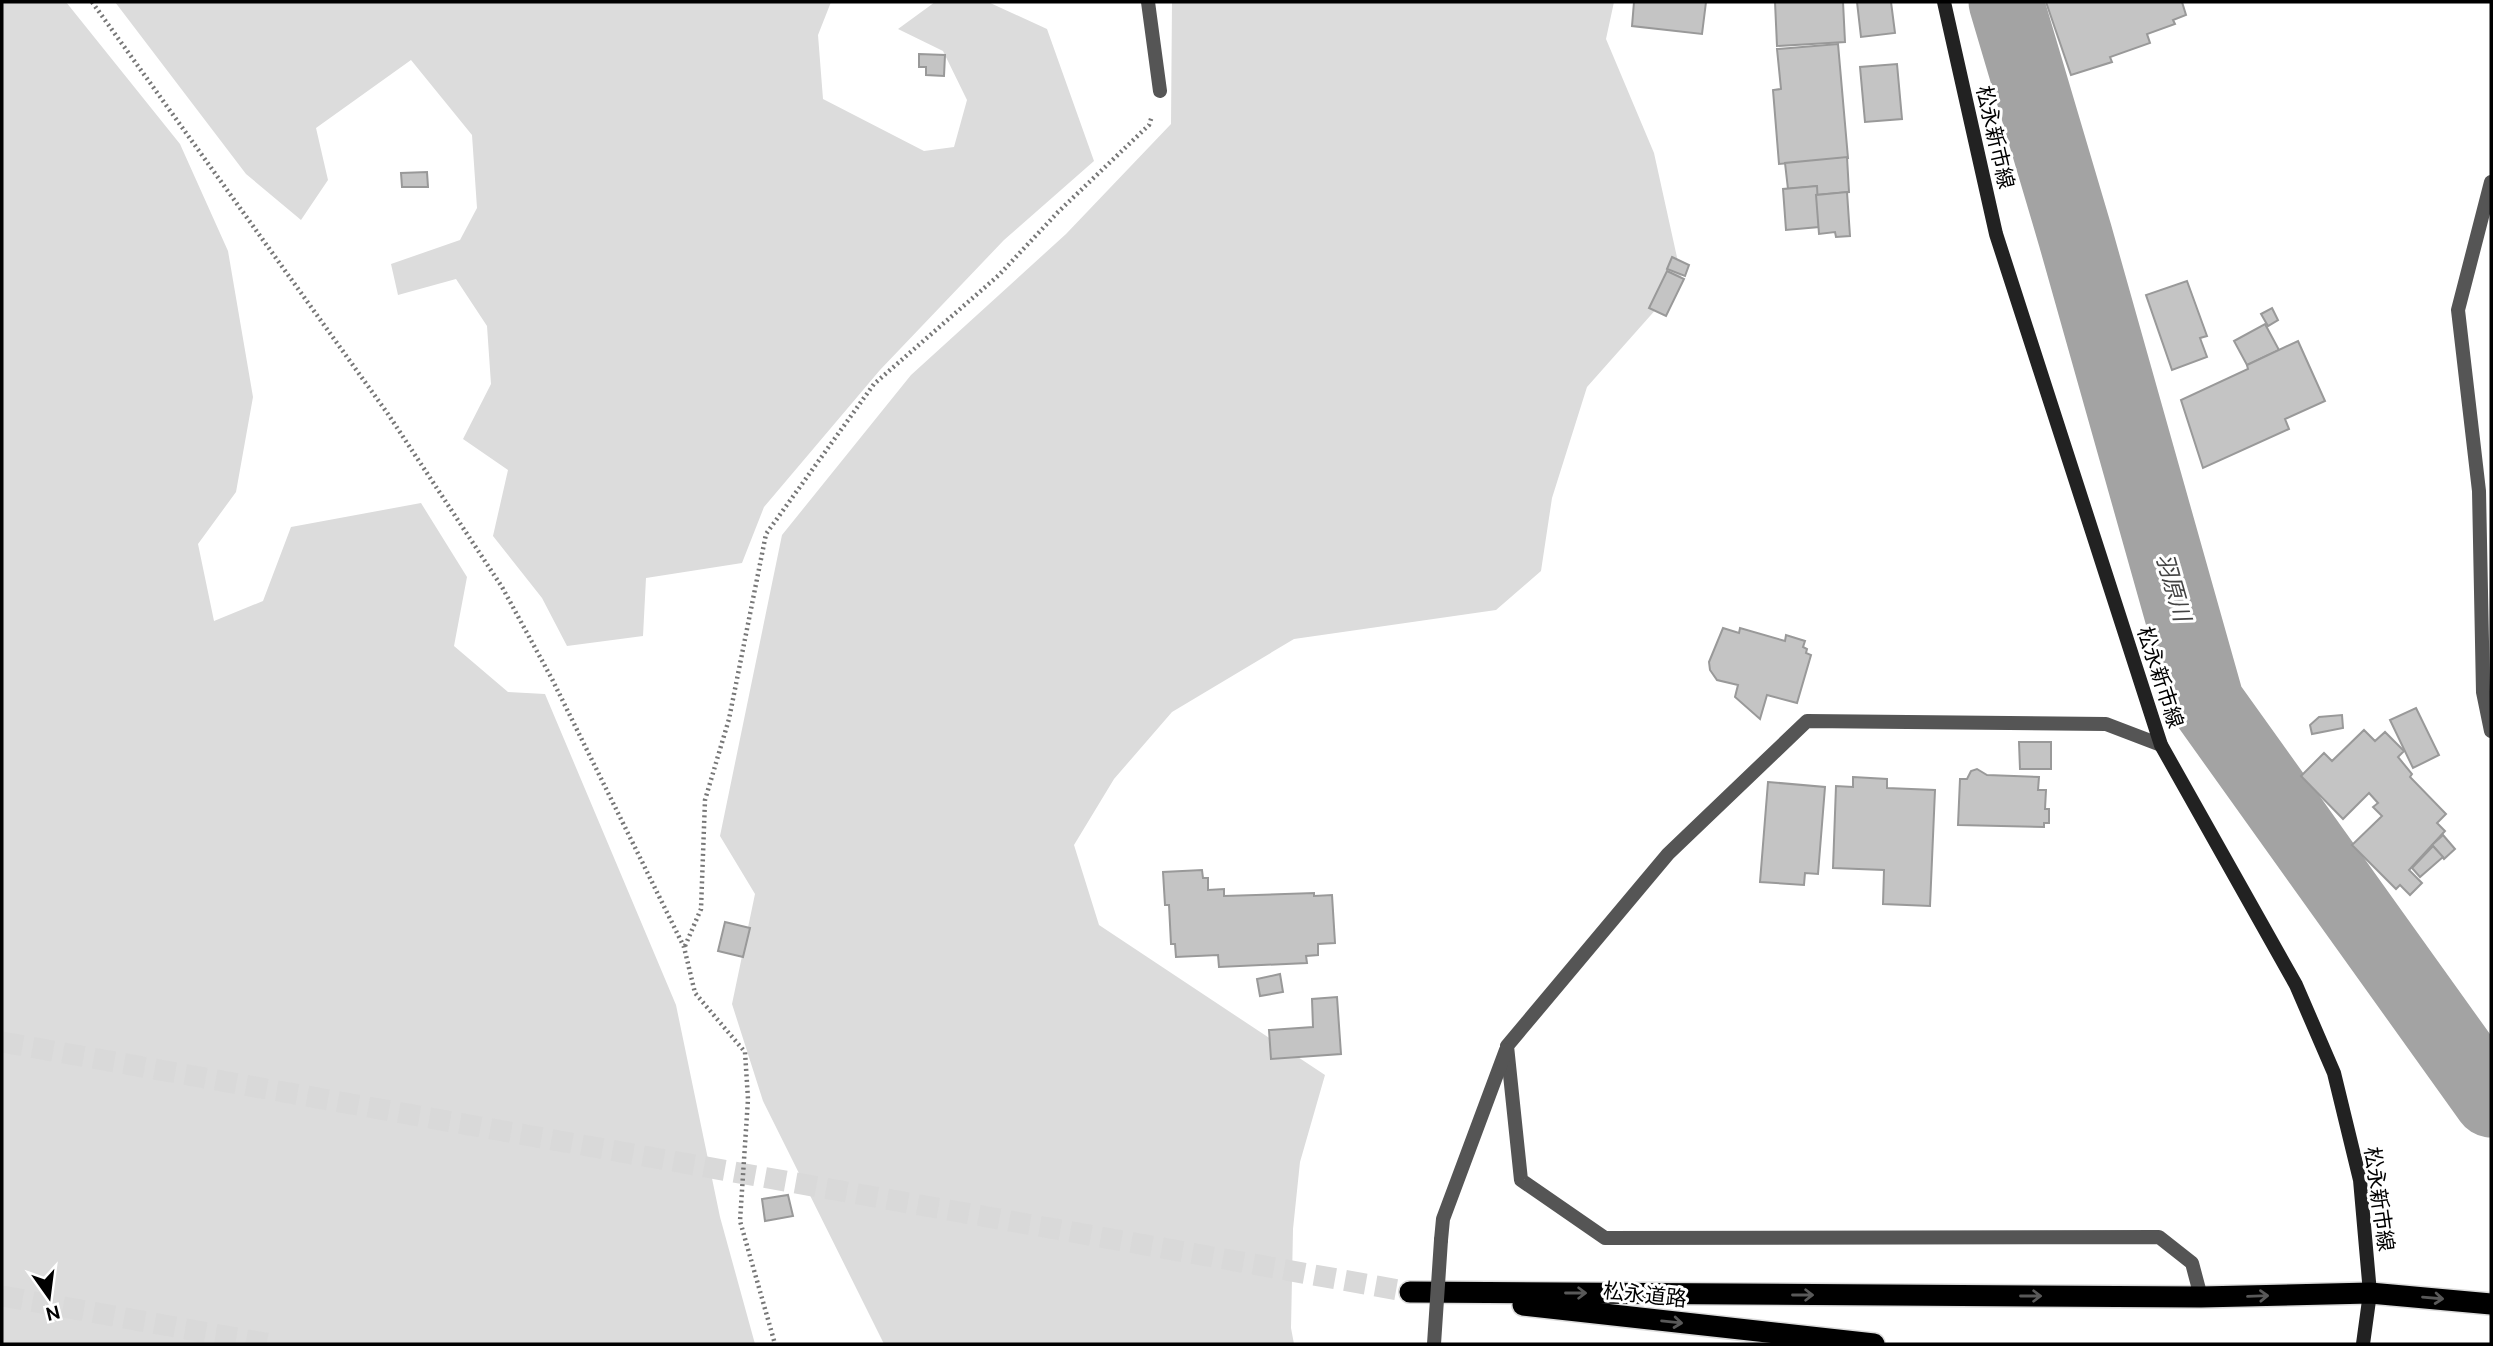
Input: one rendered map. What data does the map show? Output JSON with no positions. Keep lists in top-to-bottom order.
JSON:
{
  "streets": {
    "highway": ["松永道路"],
    "main road": ["松永新市線"]
  },
  "water": ["羽原川"],
  "north": "bottom"
}
